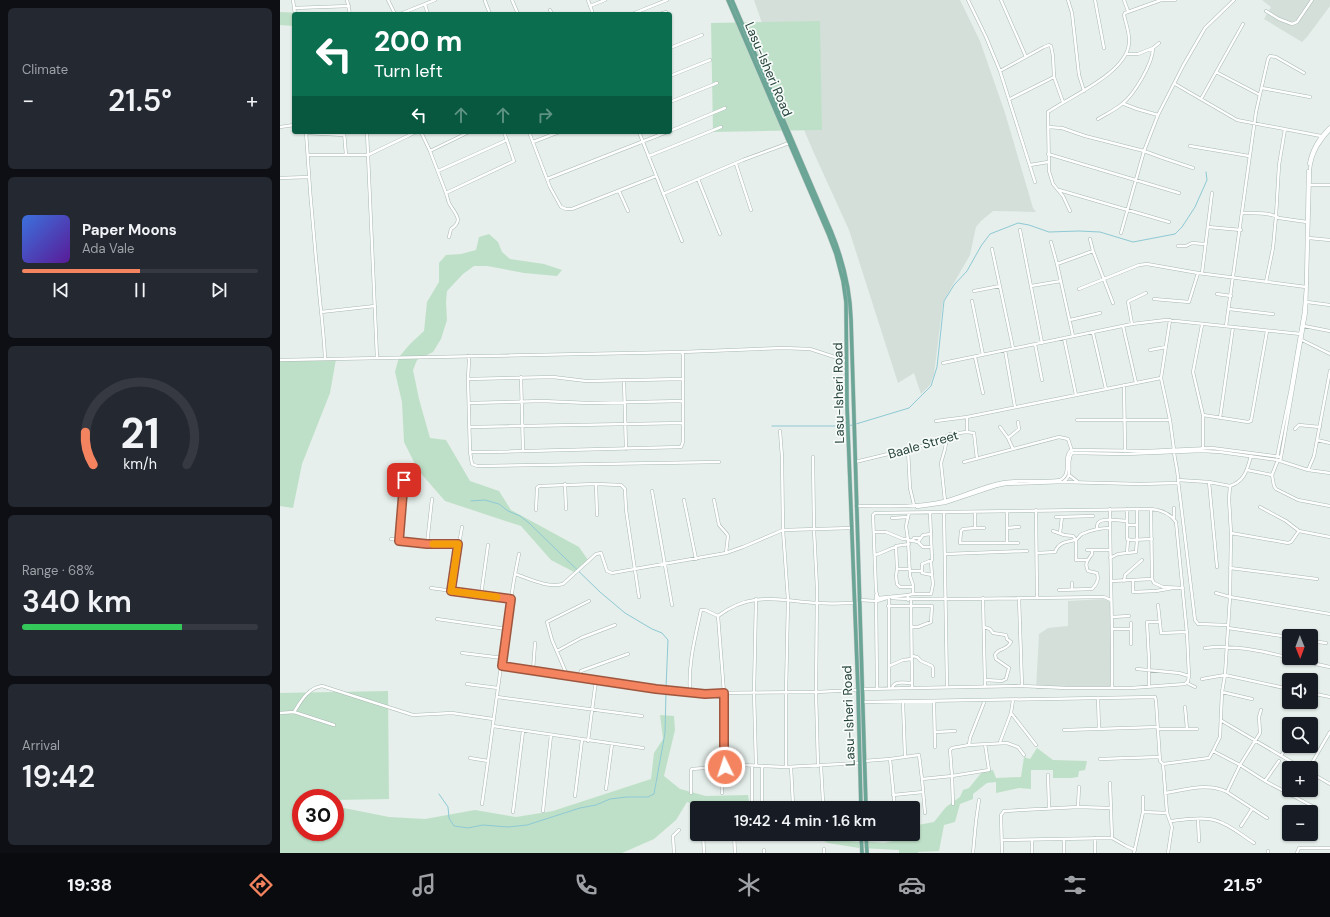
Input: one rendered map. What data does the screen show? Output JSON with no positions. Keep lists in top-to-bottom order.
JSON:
{
  "streets": {
    "main road": ["Lasu-Isheri Road"],
    "street": ["Baale Street"]
  },
  "crossings": [
    ["Lasu-Isheri Road", "Baale Street"]
  ],
  "north": "bottom",
  "page": {
    "tile": [
      "Climate",
      ["Range · 68%", "340 km"],
      ["Arrival", "19:42"]
    ],
    "turn": ["200 m", "Turn left"],
    "heat": ["−", "21.5°", "+"],
    "song": ["Paper Moons", "Ada Vale"],
    "map_buttons": ["+", "−"],
    "limit": "30",
    "trip": "19:42 · 4 min · 1.6 km",
    "tabs": ["19:38", "21.5°"],
    "gauge": ["21", "km/h"]
  }
}
